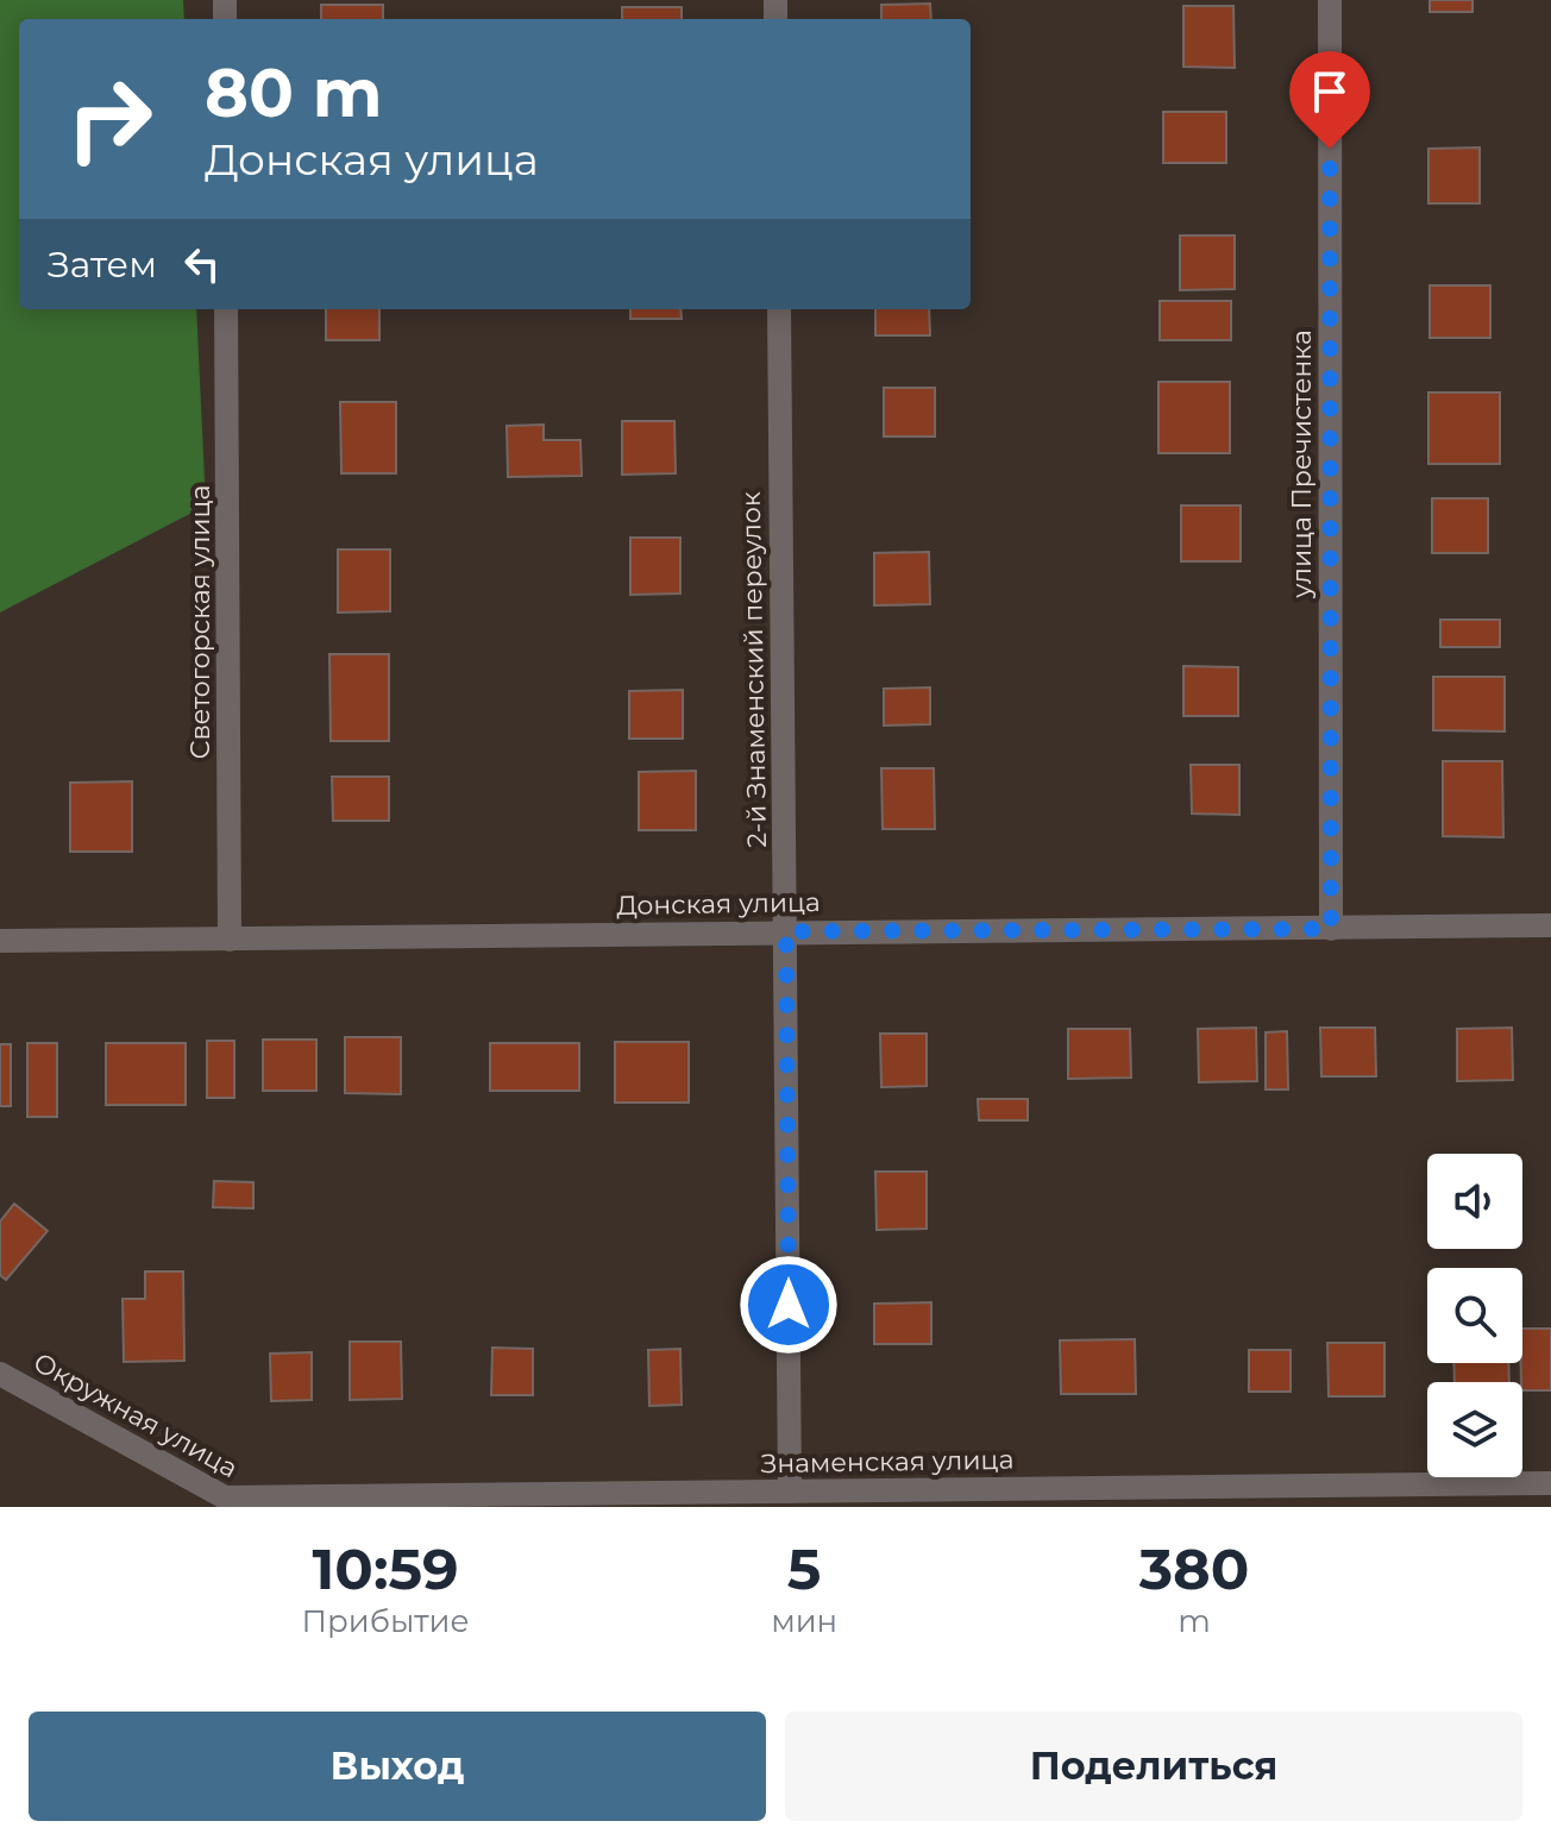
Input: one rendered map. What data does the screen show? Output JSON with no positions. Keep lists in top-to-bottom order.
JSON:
{
  "streets": {
    "street": [
      "улица Пречистенка",
      "Светогорская улица",
      "2-й Знаменский переулок",
      "Донская улица",
      "Окружная улица",
      "Знаменская улица"
    ]
  },
  "crossings": [
    ["улица Пречистенка", "Донская улица"],
    ["Светогорская улица", "Донская улица"],
    ["2-й Знаменский переулок", "Донская улица"],
    ["2-й Знаменский переулок", "Знаменская улица"],
    ["Окружная улица", "Знаменская улица"]
  ],
  "page": {
    "turn": ["80 m", "Донская улица"],
    "then": "Затем",
    "eta": [
      "10:59",
      "Прибытие",
      "5",
      "мин",
      "380",
      "m"
    ],
    "buttons": ["Выход", "Поделиться"]
  }
}
